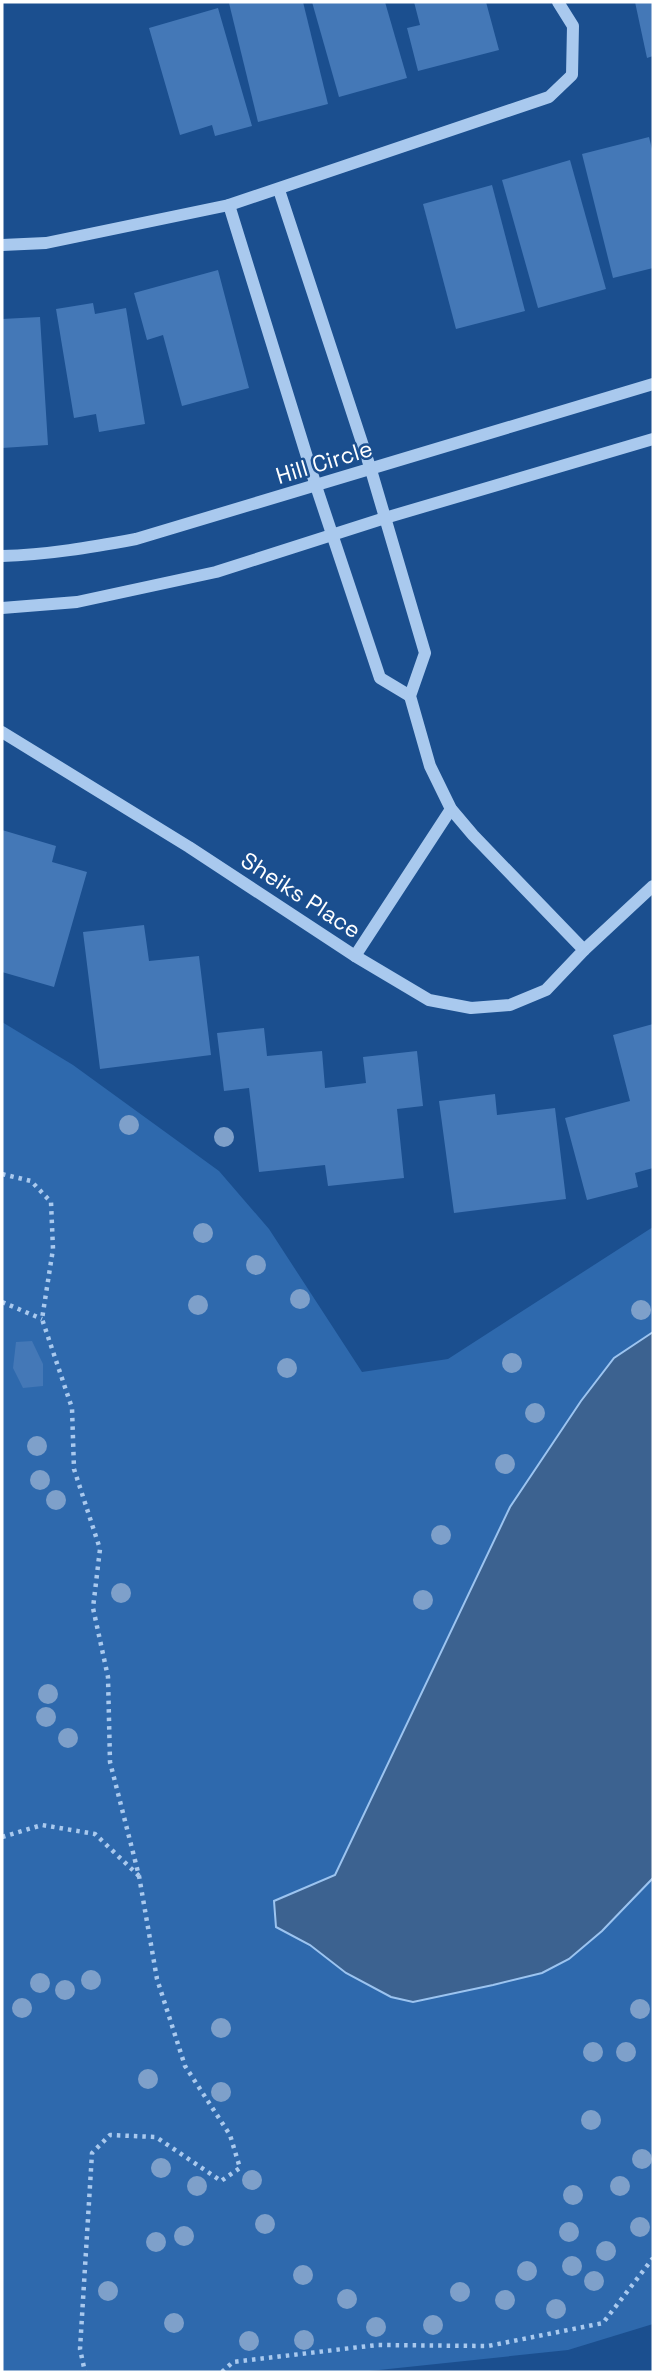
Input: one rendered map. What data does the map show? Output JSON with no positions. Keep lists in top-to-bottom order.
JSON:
{
  "streets": {
    "street": ["Hill Circle", "Sheiks Place"]
  }
}
